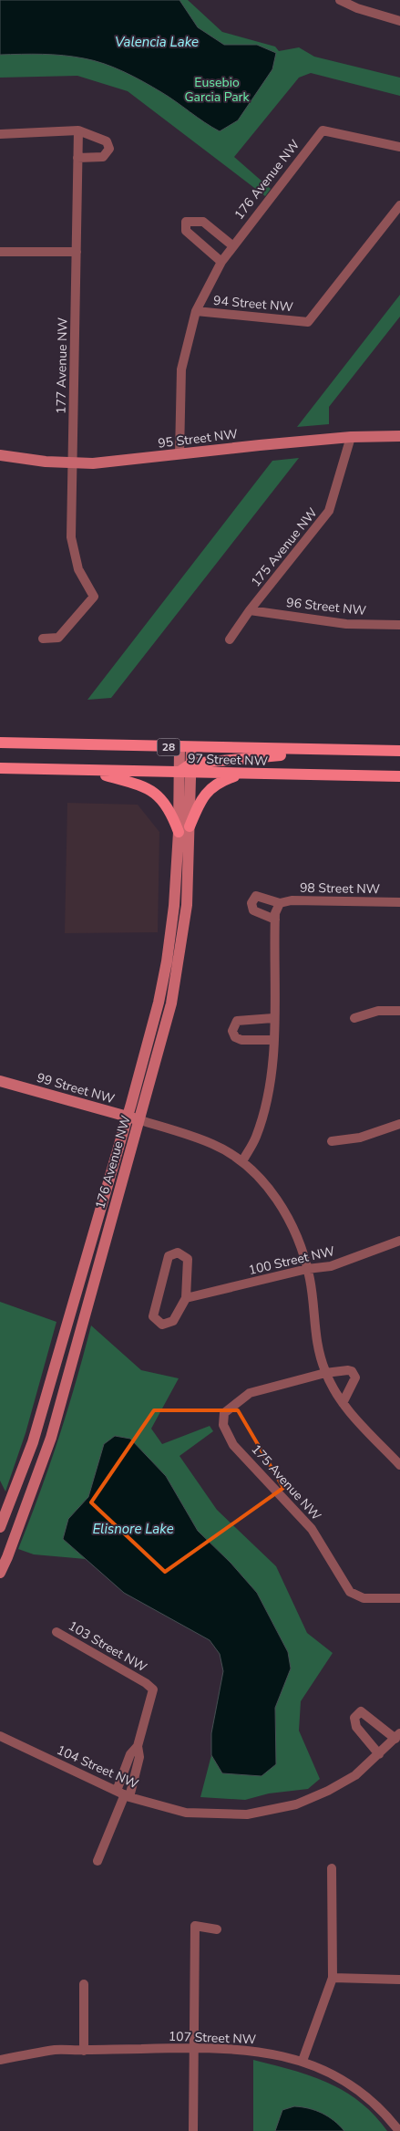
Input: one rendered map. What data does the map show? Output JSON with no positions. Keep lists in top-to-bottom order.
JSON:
{
  "streets": {
    "main road": ["28", "97 Street NW"],
    "street": [
      "176 Avenue NW",
      "94 Street NW",
      "177 Avenue NW",
      "95 Street NW",
      "175 Avenue NW",
      "96 Street NW",
      "98 Street NW",
      "99 Street NW",
      "100 Street NW",
      "103 Street NW",
      "104 Street NW",
      "107 Street NW"
    ]
  },
  "crossings": [
    ["176 Avenue NW", "94 Street NW"],
    ["176 Avenue NW", "95 Street NW"],
    ["176 Avenue NW", "97 Street NW"],
    ["176 Avenue NW", "99 Street NW"],
    ["177 Avenue NW", "95 Street NW"],
    ["95 Street NW", "175 Avenue NW"],
    ["175 Avenue NW", "96 Street NW"],
    ["175 Avenue NW", "99 Street NW"],
    ["99 Street NW", "100 Street NW"]
  ],
  "water": ["Valencia Lake", "Elisnore Lake"],
  "parks": ["Eusebio Garcia Park"]
}
